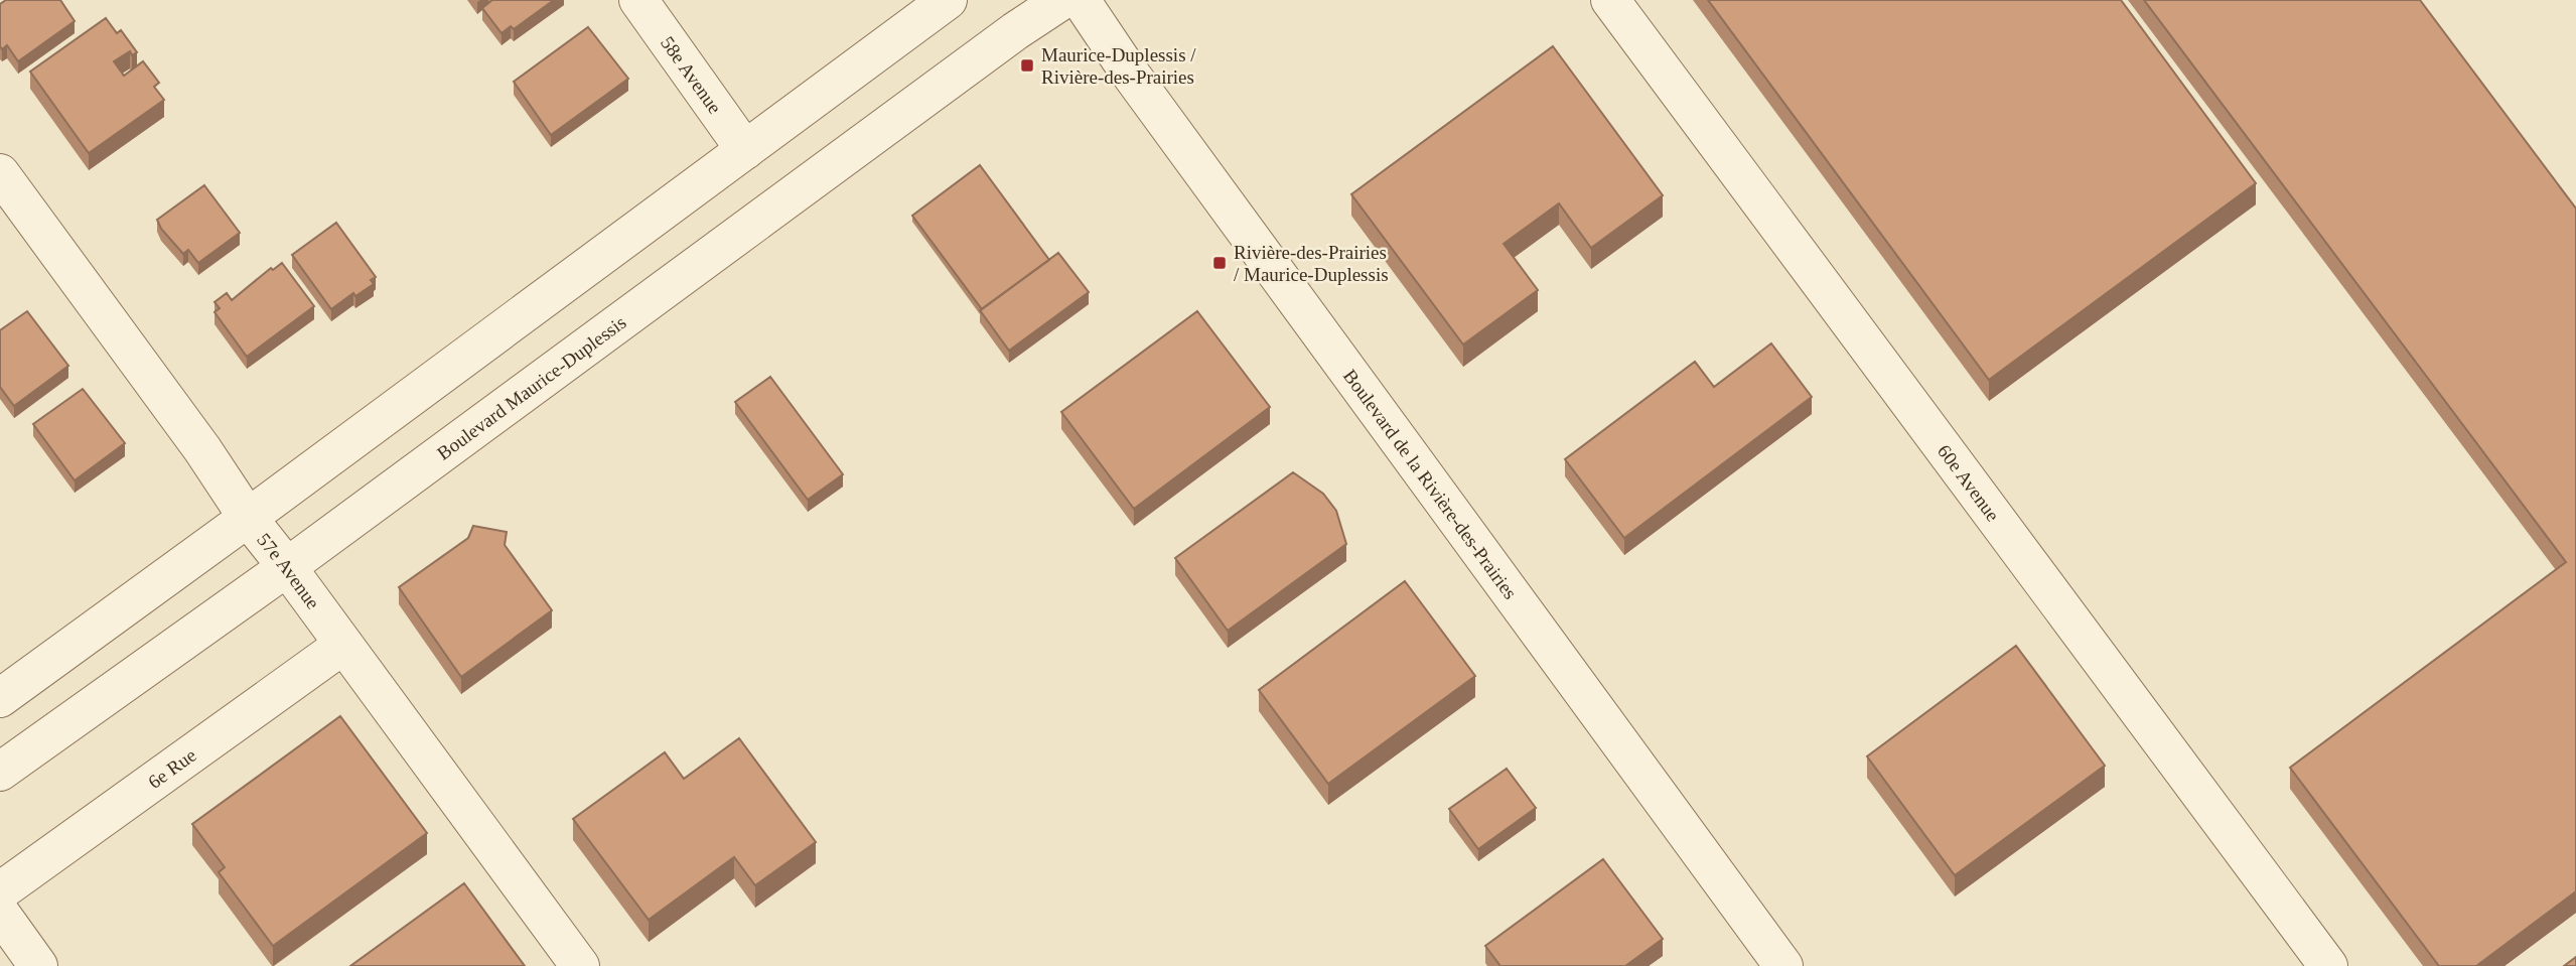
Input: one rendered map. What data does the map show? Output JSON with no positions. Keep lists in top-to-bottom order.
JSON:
{
  "streets": {
    "street": [
      "58e Avenue",
      "Boulevard Maurice-Duplessis",
      "60e Avenue",
      "Boulevard de la Rivière-des-Prairies",
      "57e Avenue",
      "6e Rue"
    ]
  },
  "crossings": [
    ["Boulevard Maurice-Duplessis", "57e Avenue"],
    ["57e Avenue", "6e Rue"]
  ],
  "places": {
    "transit": ["Maurice-Duplessis / Rivière-des-Prairies", "Rivière-des-Prairies / Maurice-Duplessis"]
  }
}
